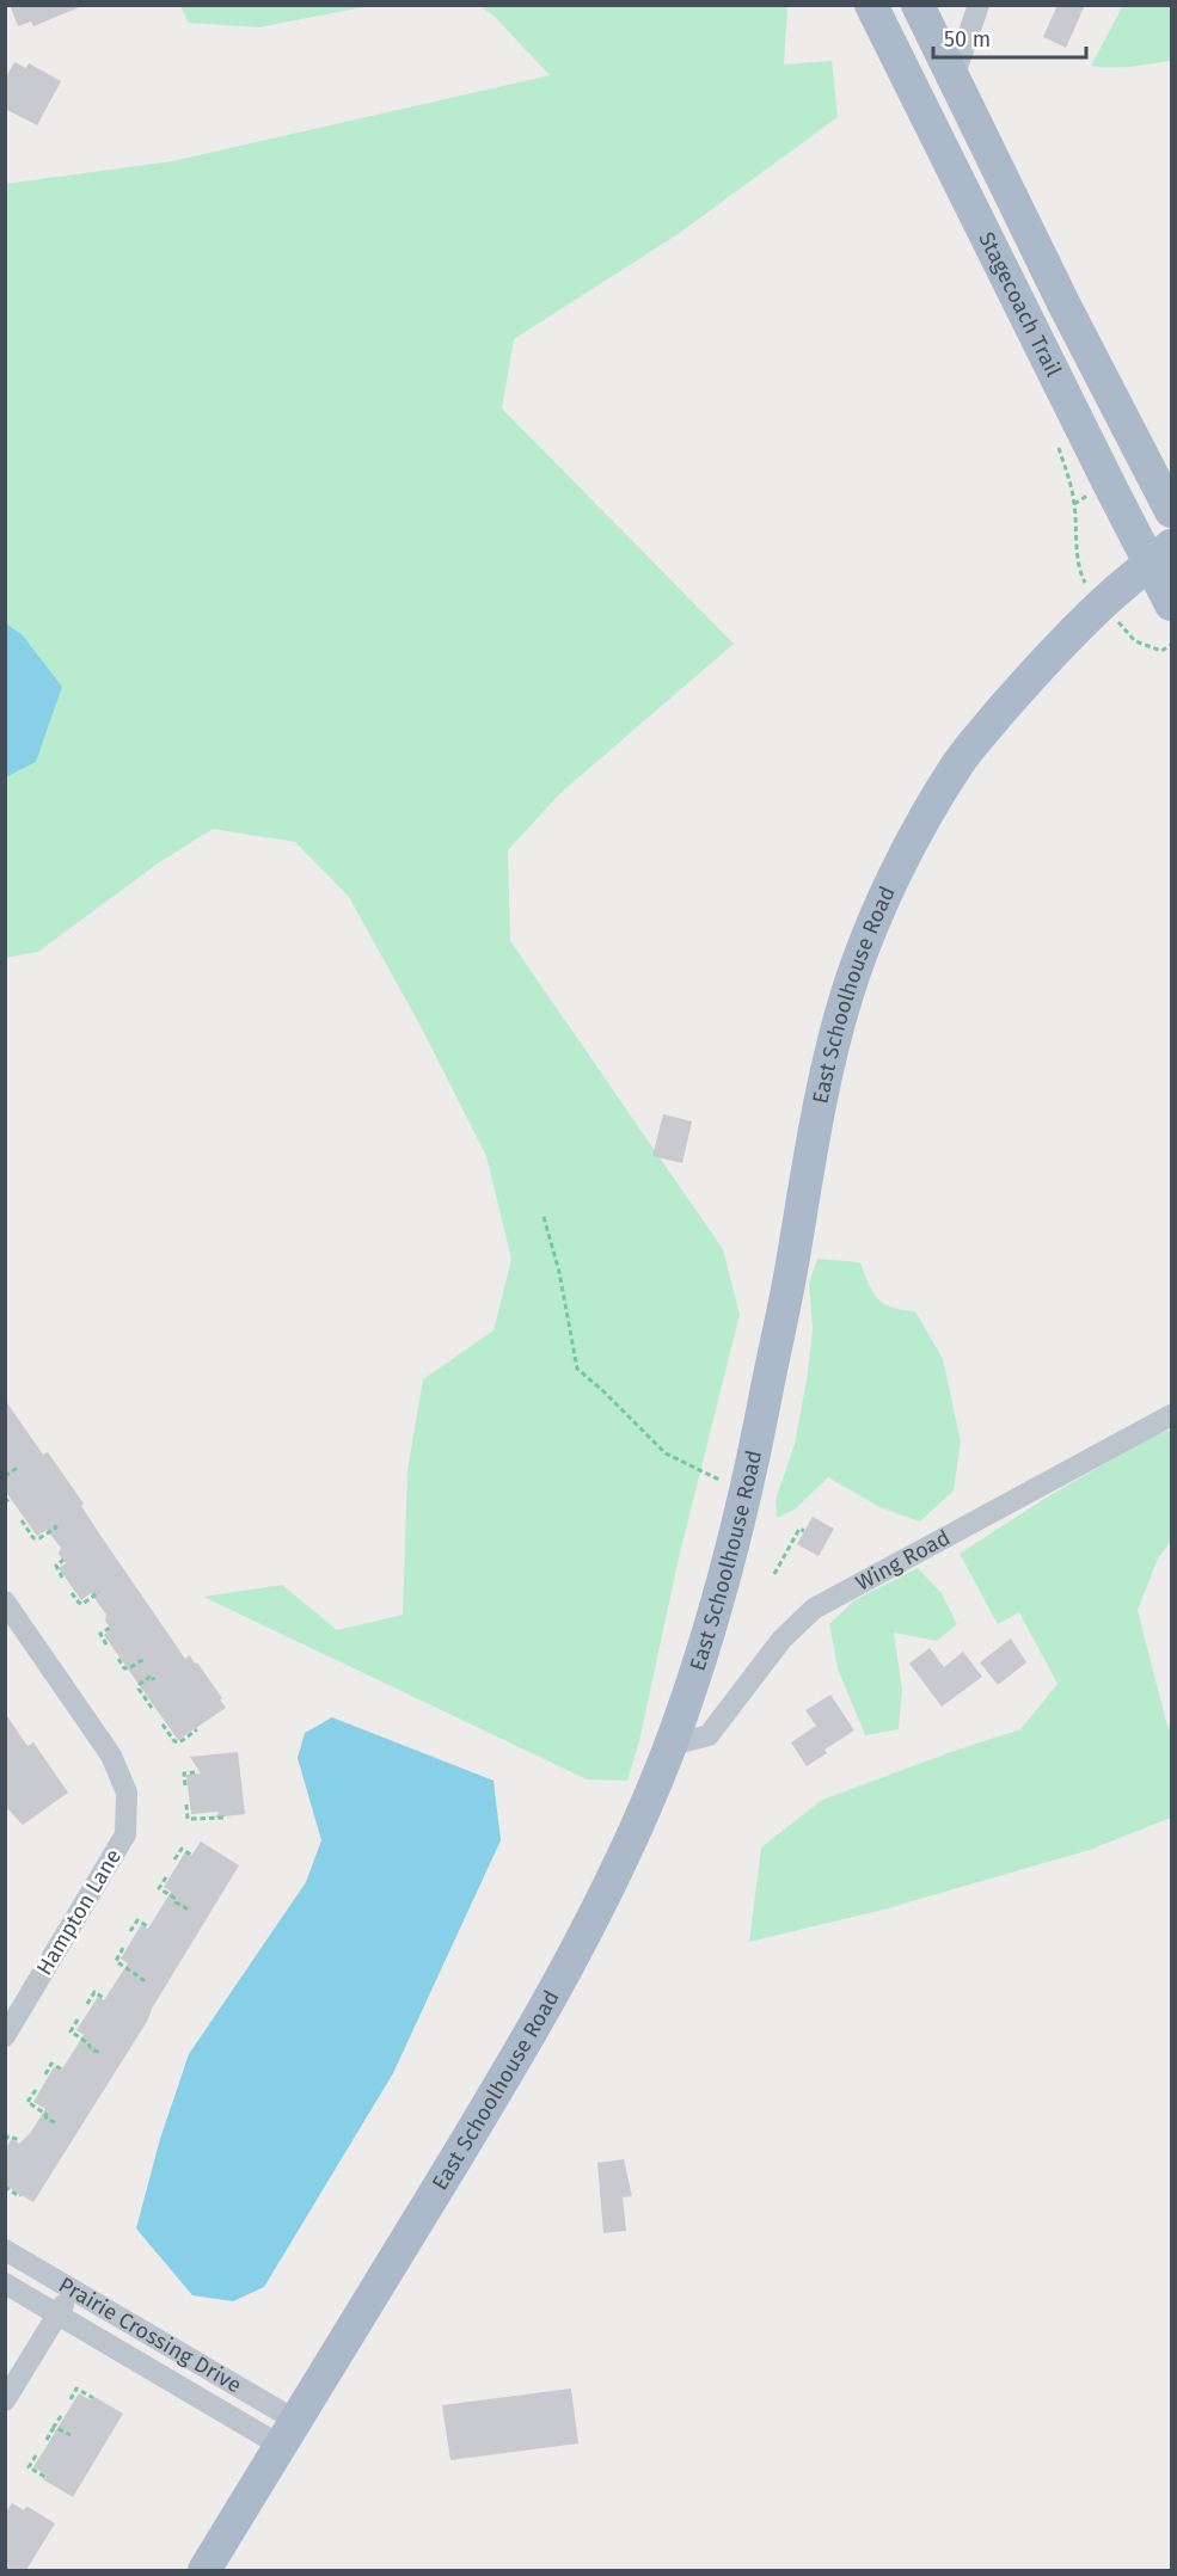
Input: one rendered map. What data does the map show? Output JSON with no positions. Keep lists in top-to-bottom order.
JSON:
{
  "streets": {
    "main road": ["Stagecoach Trail", "East Schoolhouse Road"],
    "street": ["Wing Road", "Hampton Lane", "Prairie Crossing Drive"]
  },
  "crossings": [
    ["Stagecoach Trail", "East Schoolhouse Road"],
    ["East Schoolhouse Road", "Wing Road"],
    ["East Schoolhouse Road", "Prairie Crossing Drive"]
  ],
  "scale_bar": "50 m"
}
